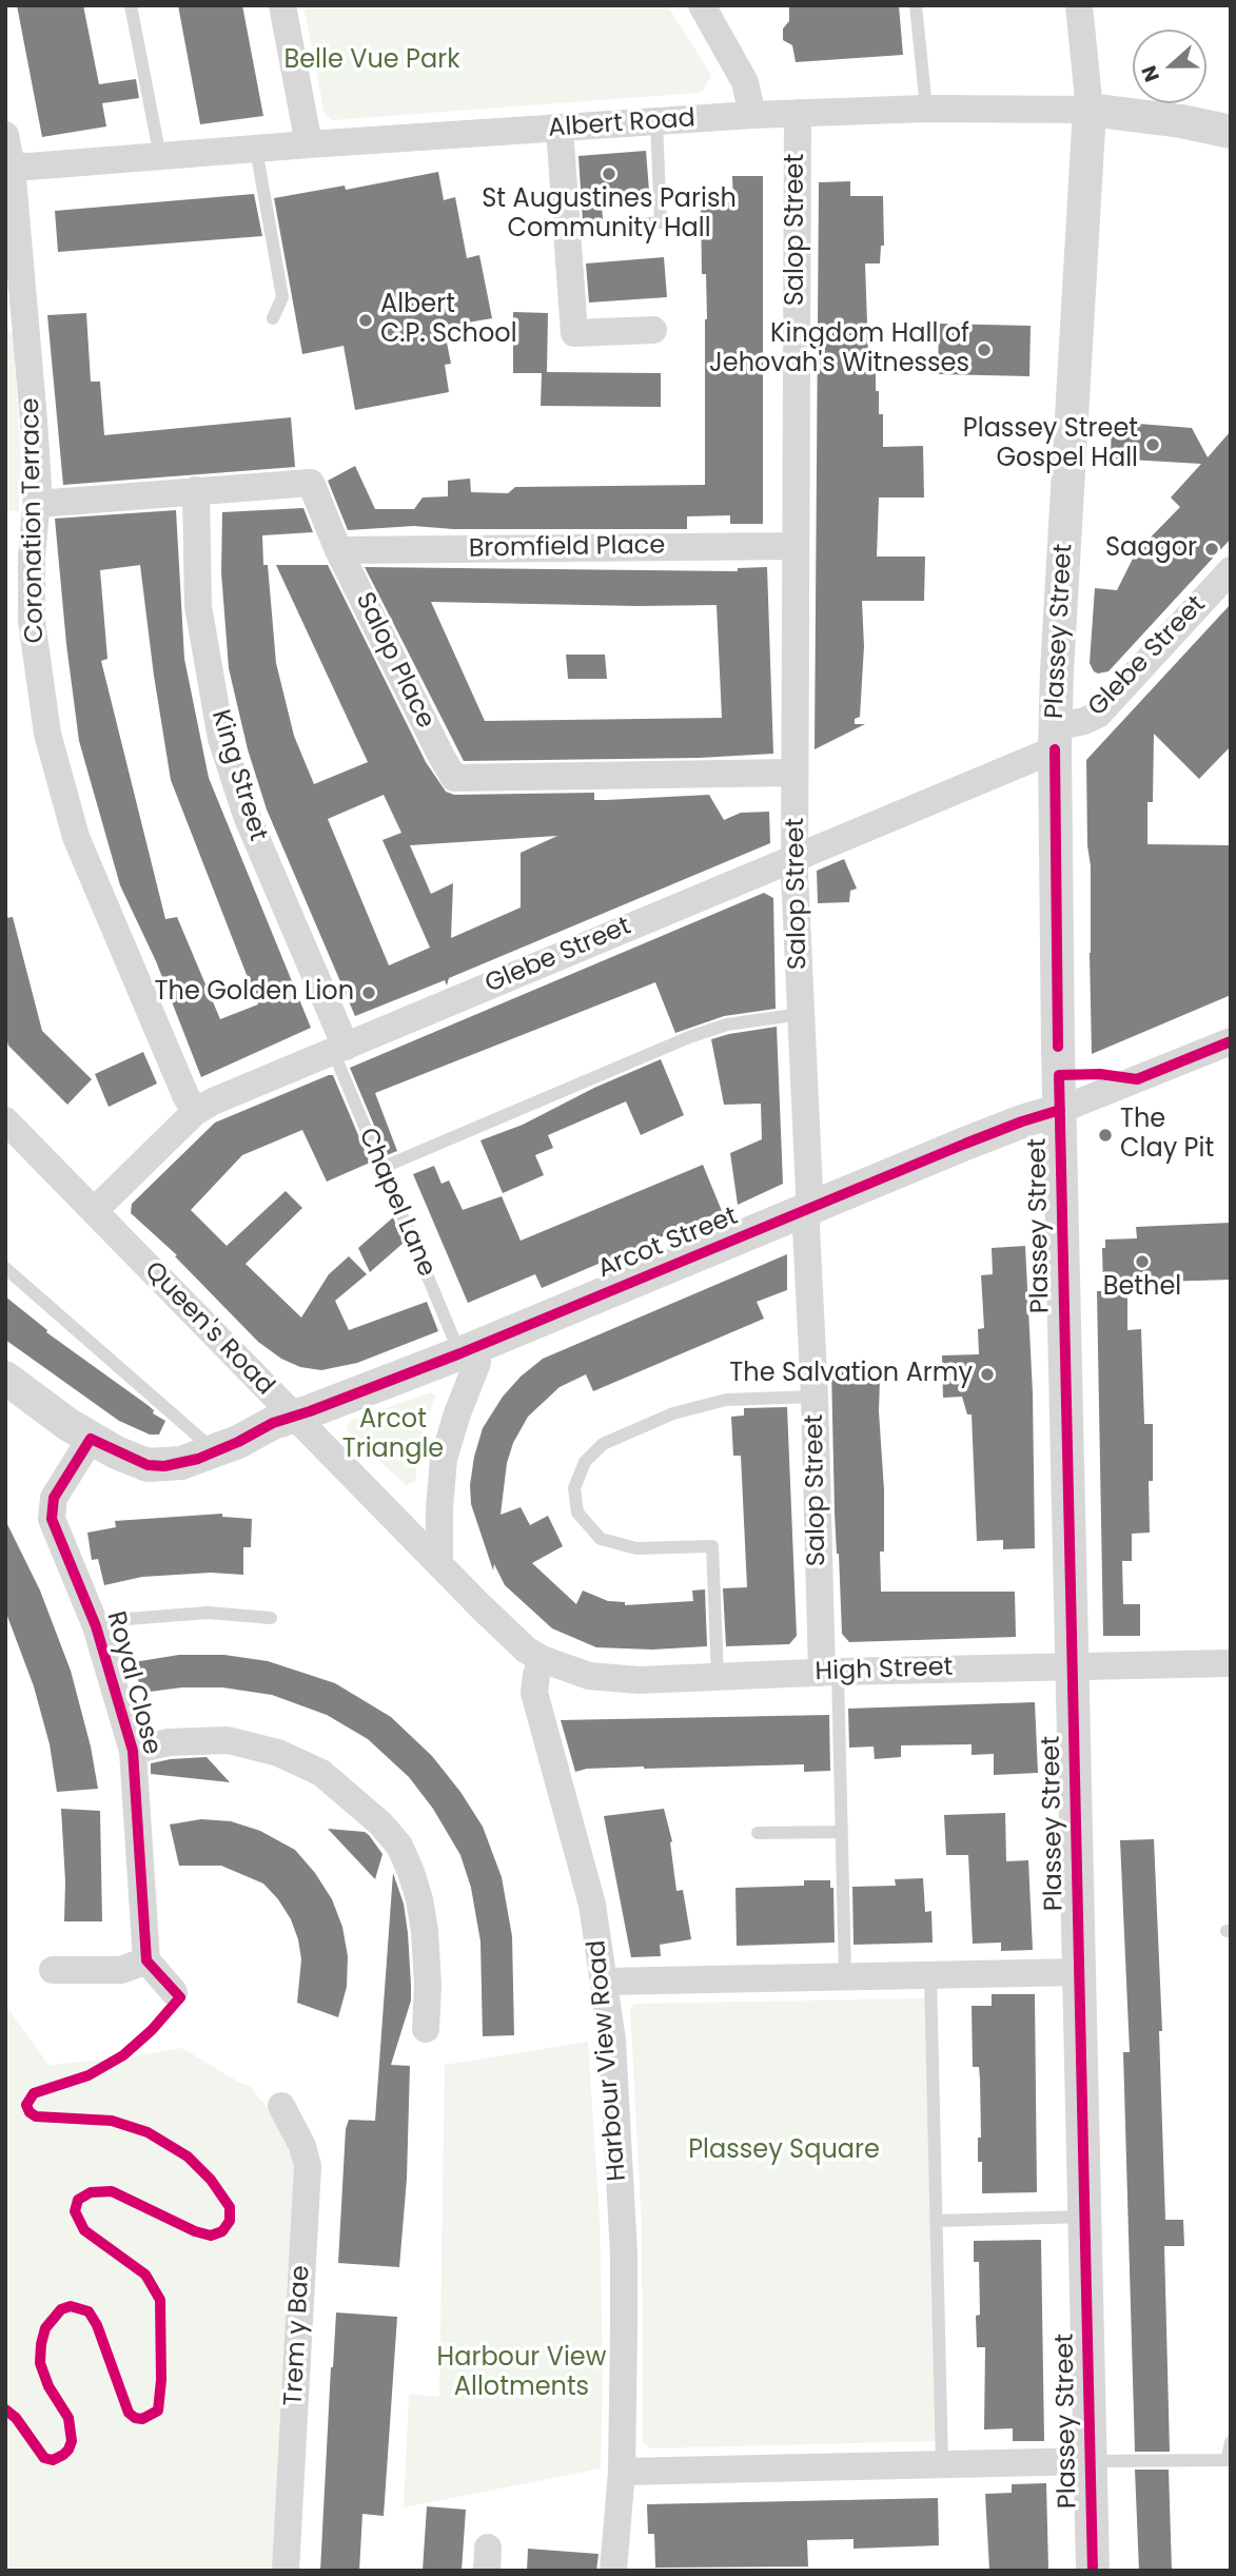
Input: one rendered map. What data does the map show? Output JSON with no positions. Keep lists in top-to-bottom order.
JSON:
{
  "streets": {
    "street": [
      "Albert Road",
      "Salop Street",
      "Coronation Terrace",
      "Bromfield Place",
      "Plassey Street",
      "Glebe Street",
      "Salop Place",
      "King Street",
      "Arcot Street",
      "Queen's Road",
      "High Street",
      "Royal Close",
      "Harbour View Road",
      "Trem y Bae"
    ],
    "lane": ["Chapel Lane"]
  },
  "crossings": [
    ["Albert Road", "Salop Street"],
    ["Albert Road", "Coronation Terrace"],
    ["Albert Road", "Plassey Street"],
    ["Salop Street", "Bromfield Place"],
    ["Salop Street", "Glebe Street"],
    ["Salop Street", "Salop Place"],
    ["Salop Street", "Arcot Street"],
    ["Salop Street", "High Street"],
    ["Coronation Terrace", "Glebe Street"],
    ["Coronation Terrace", "Salop Place"],
    ["Bromfield Place", "Salop Place"],
    ["Plassey Street", "Glebe Street"],
    ["Plassey Street", "Arcot Street"],
    ["Plassey Street", "High Street"],
    ["Glebe Street", "King Street"],
    ["Glebe Street", "Chapel Lane"],
    ["Glebe Street", "Queen's Road"],
    ["Salop Place", "King Street"],
    ["King Street", "Chapel Lane"],
    ["Chapel Lane", "Arcot Street"],
    ["Arcot Street", "Queen's Road"],
    ["Arcot Street", "Royal Close"],
    ["Queen's Road", "High Street"],
    ["Queen's Road", "Harbour View Road"],
    ["High Street", "Harbour View Road"]
  ],
  "parks": [
    "Belle Vue Park",
    "Arcot Triangle",
    "Plassey Square",
    "Harbour View Allotments"
  ],
  "places": [
    "St Augustines Parish Community Hall",
    "Albert C.P. School",
    "Kingdom Hall of Jehovah's Witnesses",
    "Plassey Street Gospel Hall",
    "Saagor",
    "The Golden Lion",
    "The Clay Pit",
    "Bethel",
    "The Salvation Army"
  ],
  "north": "left"
}
